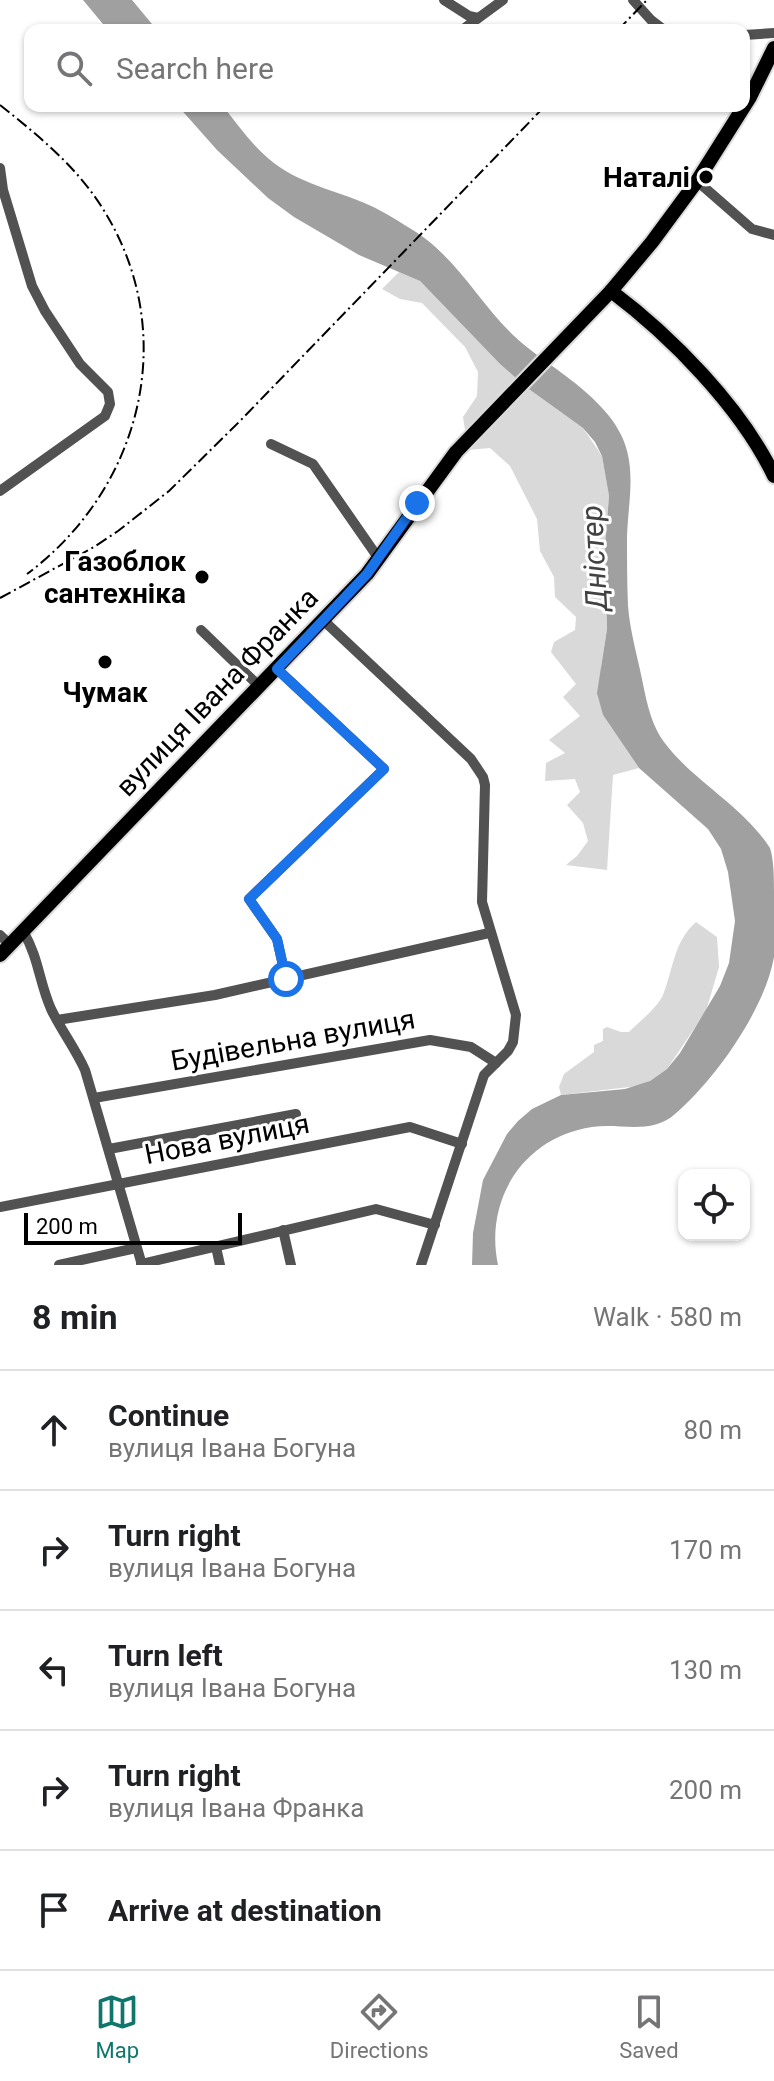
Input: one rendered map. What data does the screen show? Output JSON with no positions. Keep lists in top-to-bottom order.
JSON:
{
  "streets": {
    "main road": ["вулиця Івана Франка"],
    "street": ["Будівельна вулиця", "Нова вулиця"]
  },
  "water": ["Дністер"],
  "places": ["Наталi", "Газоблок сантехніка", "Чумак"],
  "scale_bar": "200 m",
  "page": {
    "search": "Search here",
    "scale": "200 m",
    "heading": ["8 min", "Walk · 580 m"],
    "list": [
      ["Continue", "вулиця Івана Богуна", "80 m"],
      ["Turn right", "вулиця Івана Богуна", "170 m"],
      ["Turn left", "вулиця Івана Богуна", "130 m"],
      ["Turn right", "вулиця Івана Франка", "200 m"],
      "Arrive at destination"
    ],
    "nav": ["Map", "Directions", "Saved"]
  }
}
